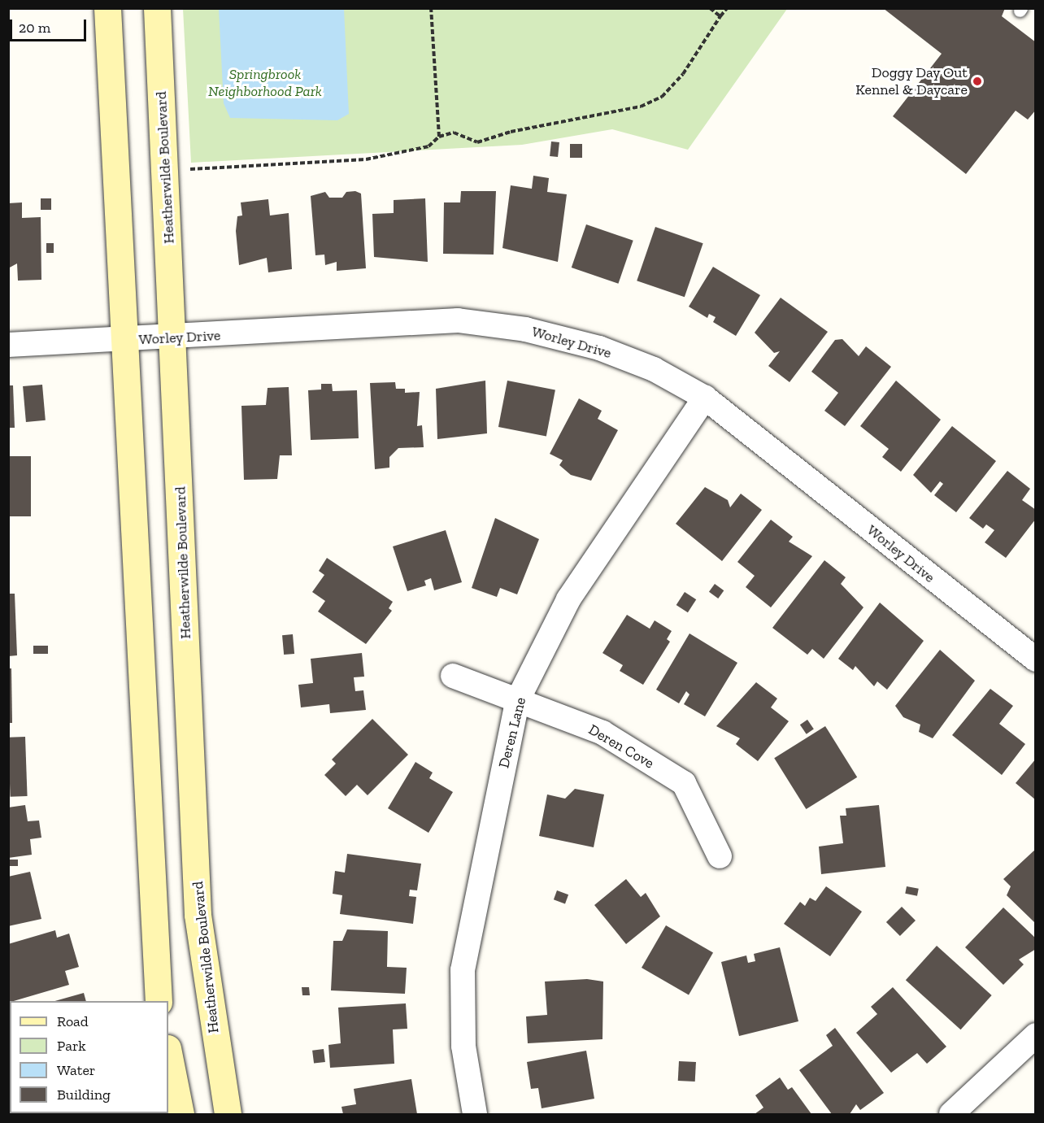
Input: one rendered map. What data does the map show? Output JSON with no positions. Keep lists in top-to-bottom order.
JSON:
{
  "streets": {
    "main road": ["Heatherwilde Boulevard"],
    "street": ["Worley Drive", "Deren Lane", "Deren Cove"]
  },
  "crossings": [
    ["Heatherwilde Boulevard", "Worley Drive"],
    ["Worley Drive", "Deren Lane"],
    ["Deren Lane", "Deren Cove"]
  ],
  "parks": ["Springbrook Neighborhood Park"],
  "places": ["Doggy Day Out Kennel & Daycare"],
  "legend": [
    "Road",
    "Park",
    "Water",
    "Building"
  ],
  "scale_bar": "20 m"
}
